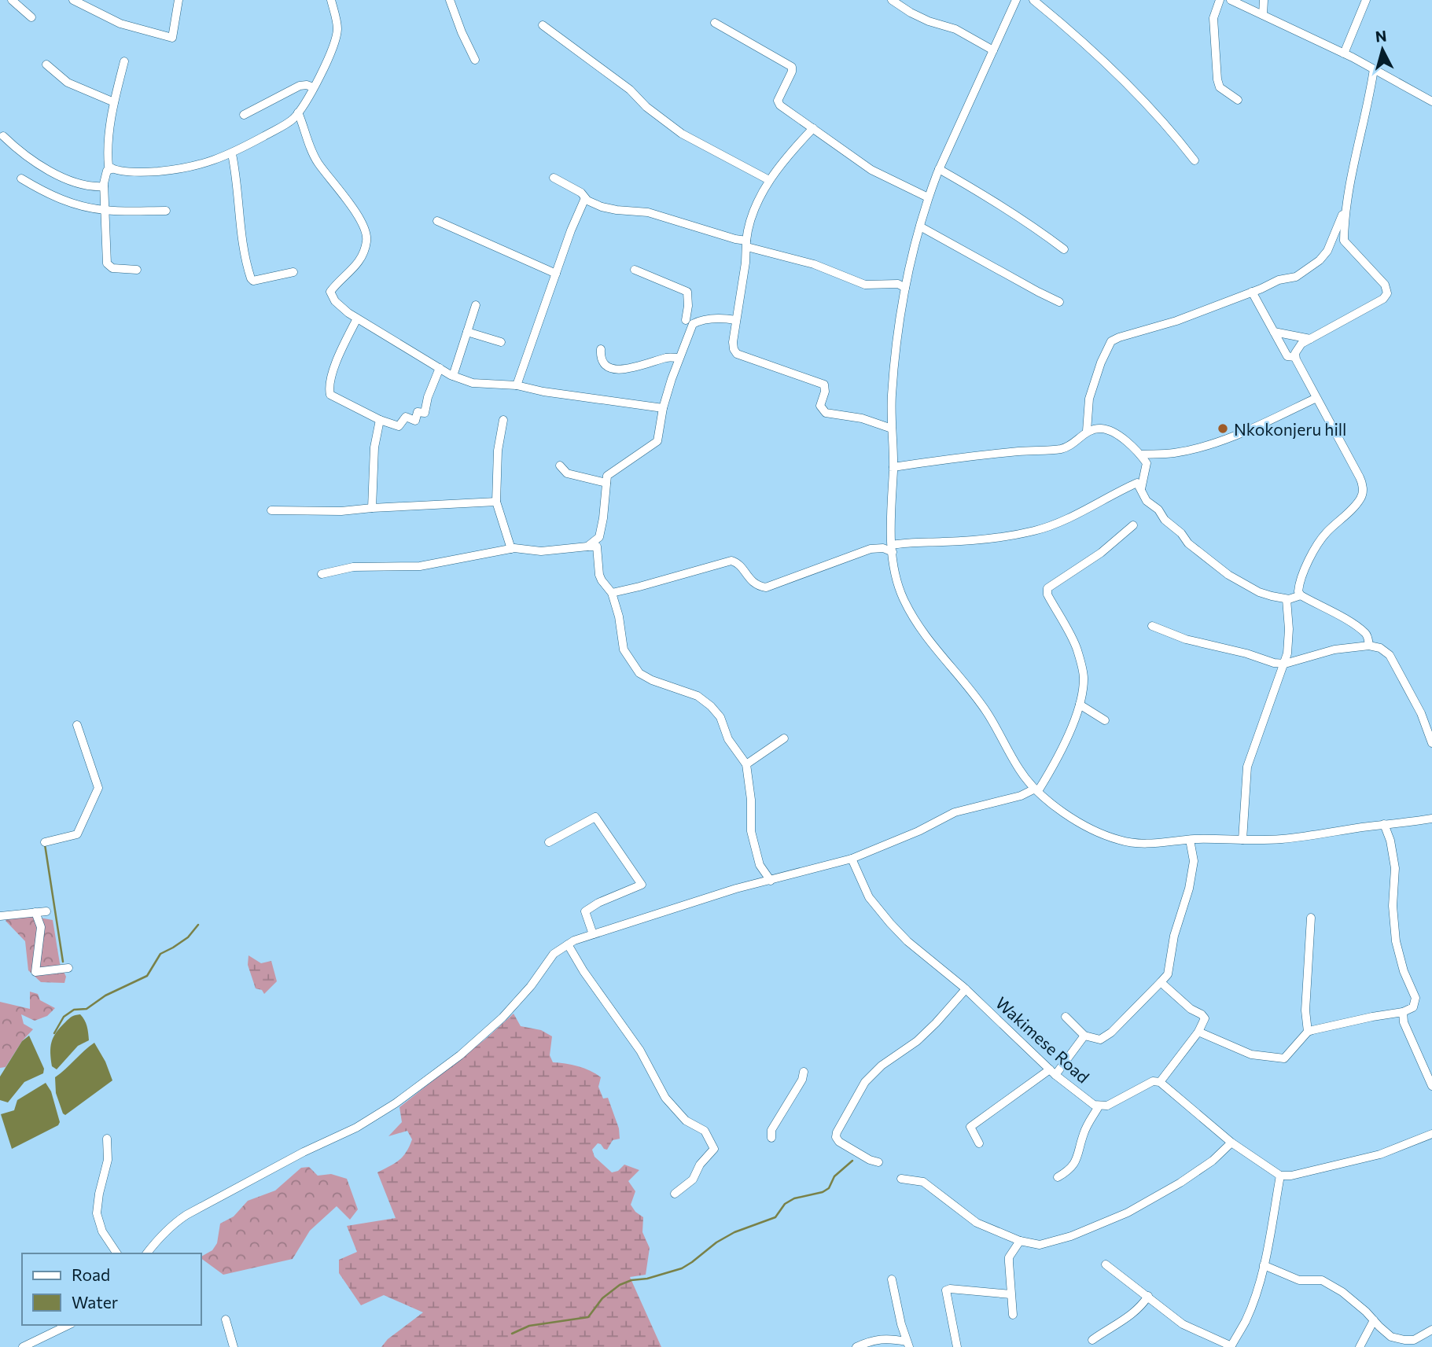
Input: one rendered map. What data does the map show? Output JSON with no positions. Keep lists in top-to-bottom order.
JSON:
{
  "streets": {
    "street": ["Wakimese Road"]
  },
  "places": ["Nkokonjeru hill"],
  "legend": ["Road", "Water"],
  "north": "top"
}
